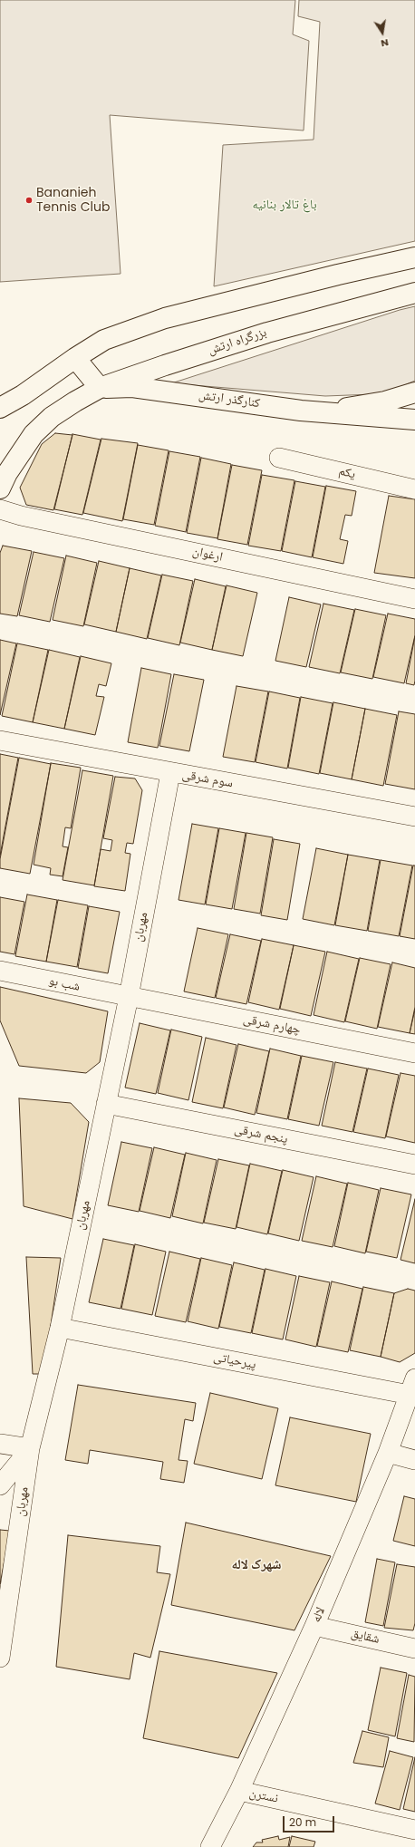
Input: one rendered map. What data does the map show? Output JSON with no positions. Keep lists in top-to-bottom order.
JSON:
{
  "streets": {
    "main road": ["بزرگراه ارتش", "کنارگذر ارتش"],
    "street": [
      "یکم",
      "ارغوان",
      "سوم شرقی",
      "مهربان",
      "شب بو",
      "چهارم شرقی",
      "پنجم شرقی",
      "پیرحیاتی",
      "لاله",
      "شقایق",
      "نسترن"
    ]
  },
  "crossings": [
    ["بزرگراه ارتش", "کنارگذر ارتش"],
    ["سوم شرقی", "مهربان"],
    ["مهربان", "شب بو"],
    ["مهربان", "چهارم شرقی"],
    ["مهربان", "پنجم شرقی"],
    ["مهربان", "پیرحیاتی"],
    ["شب بو", "چهارم شرقی"],
    ["پیرحیاتی", "لاله"],
    ["لاله", "شقایق"],
    ["لاله", "نسترن"]
  ],
  "districts": ["شهرک لاله"],
  "parks": ["باغ تالار بنانیه"],
  "places": ["Bananieh Tennis Club"],
  "scale_bar": "20 m",
  "north": "bottom"
}
